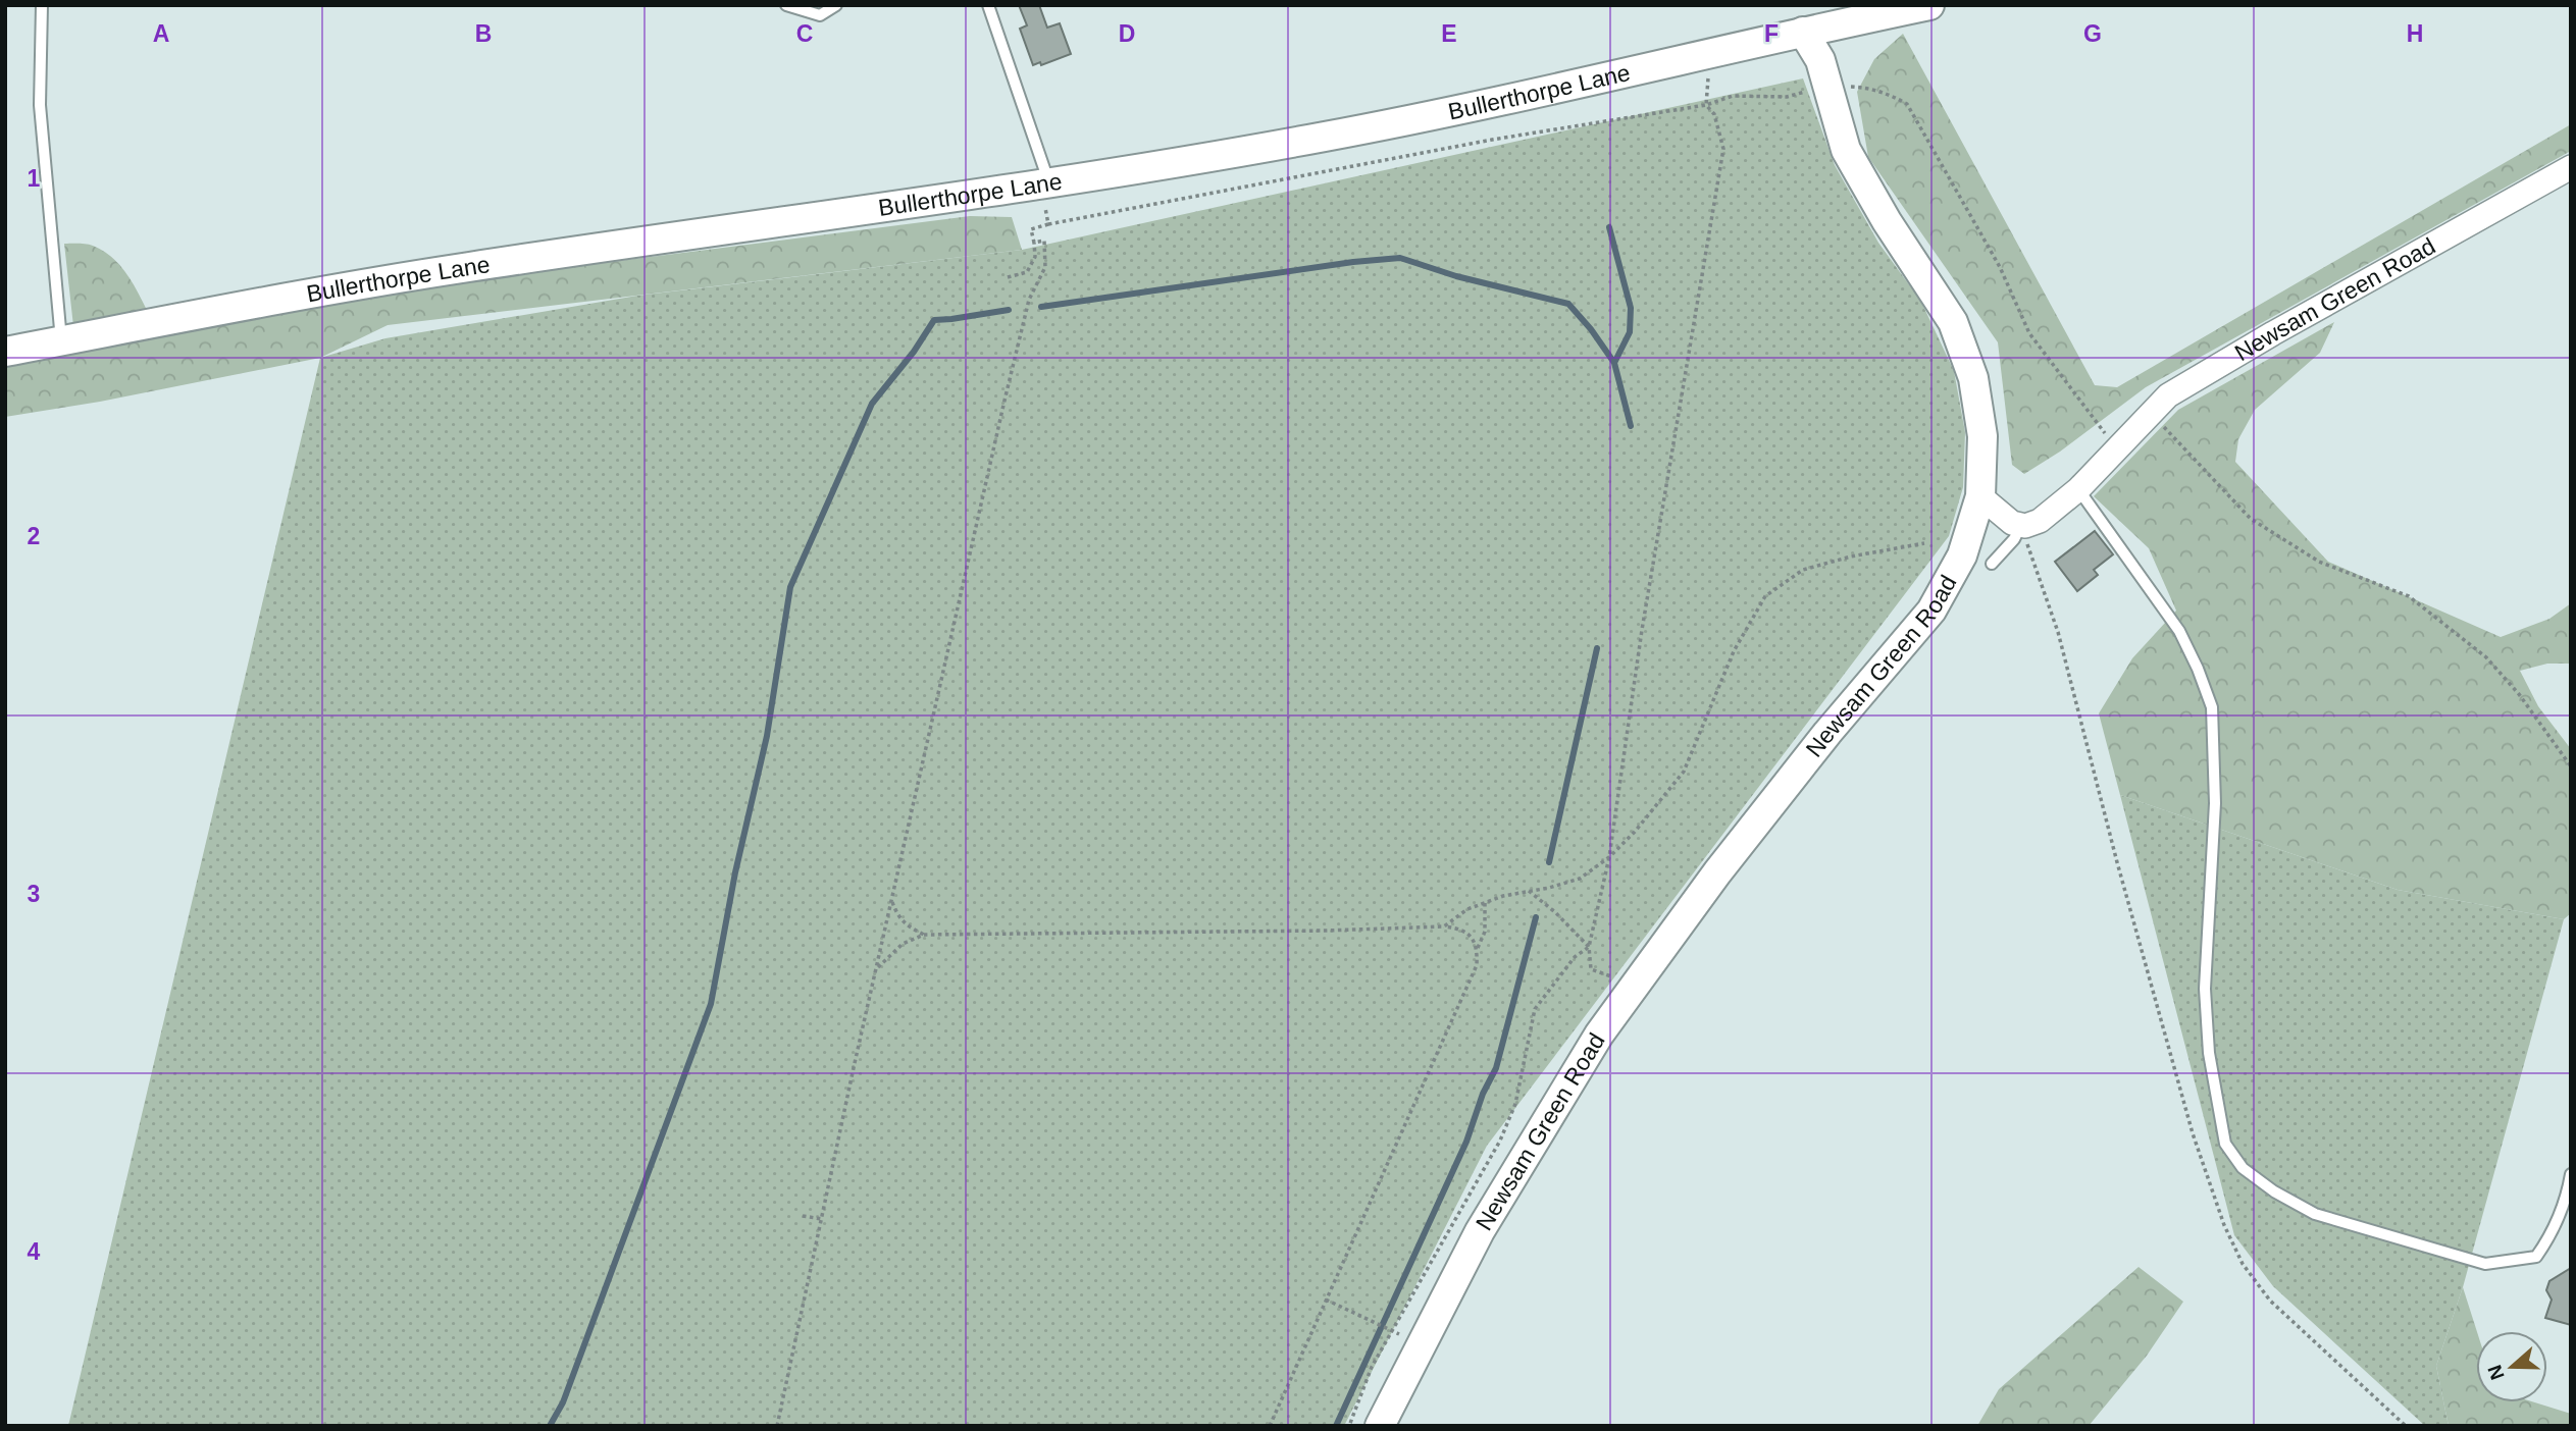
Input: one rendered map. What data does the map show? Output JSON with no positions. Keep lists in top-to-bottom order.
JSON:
{
  "streets": {
    "street": ["Bullerthorpe Lane", "Newsam Green Road"]
  },
  "crossings": [
    ["Bullerthorpe Lane", "Newsam Green Road"]
  ],
  "north": "left",
  "grid": {
    "columns": [
      "A",
      "B",
      "C",
      "D",
      "E",
      "F",
      "G",
      "H"
    ],
    "rows": [
      "1",
      "2",
      "3",
      "4"
    ]
  }
}
